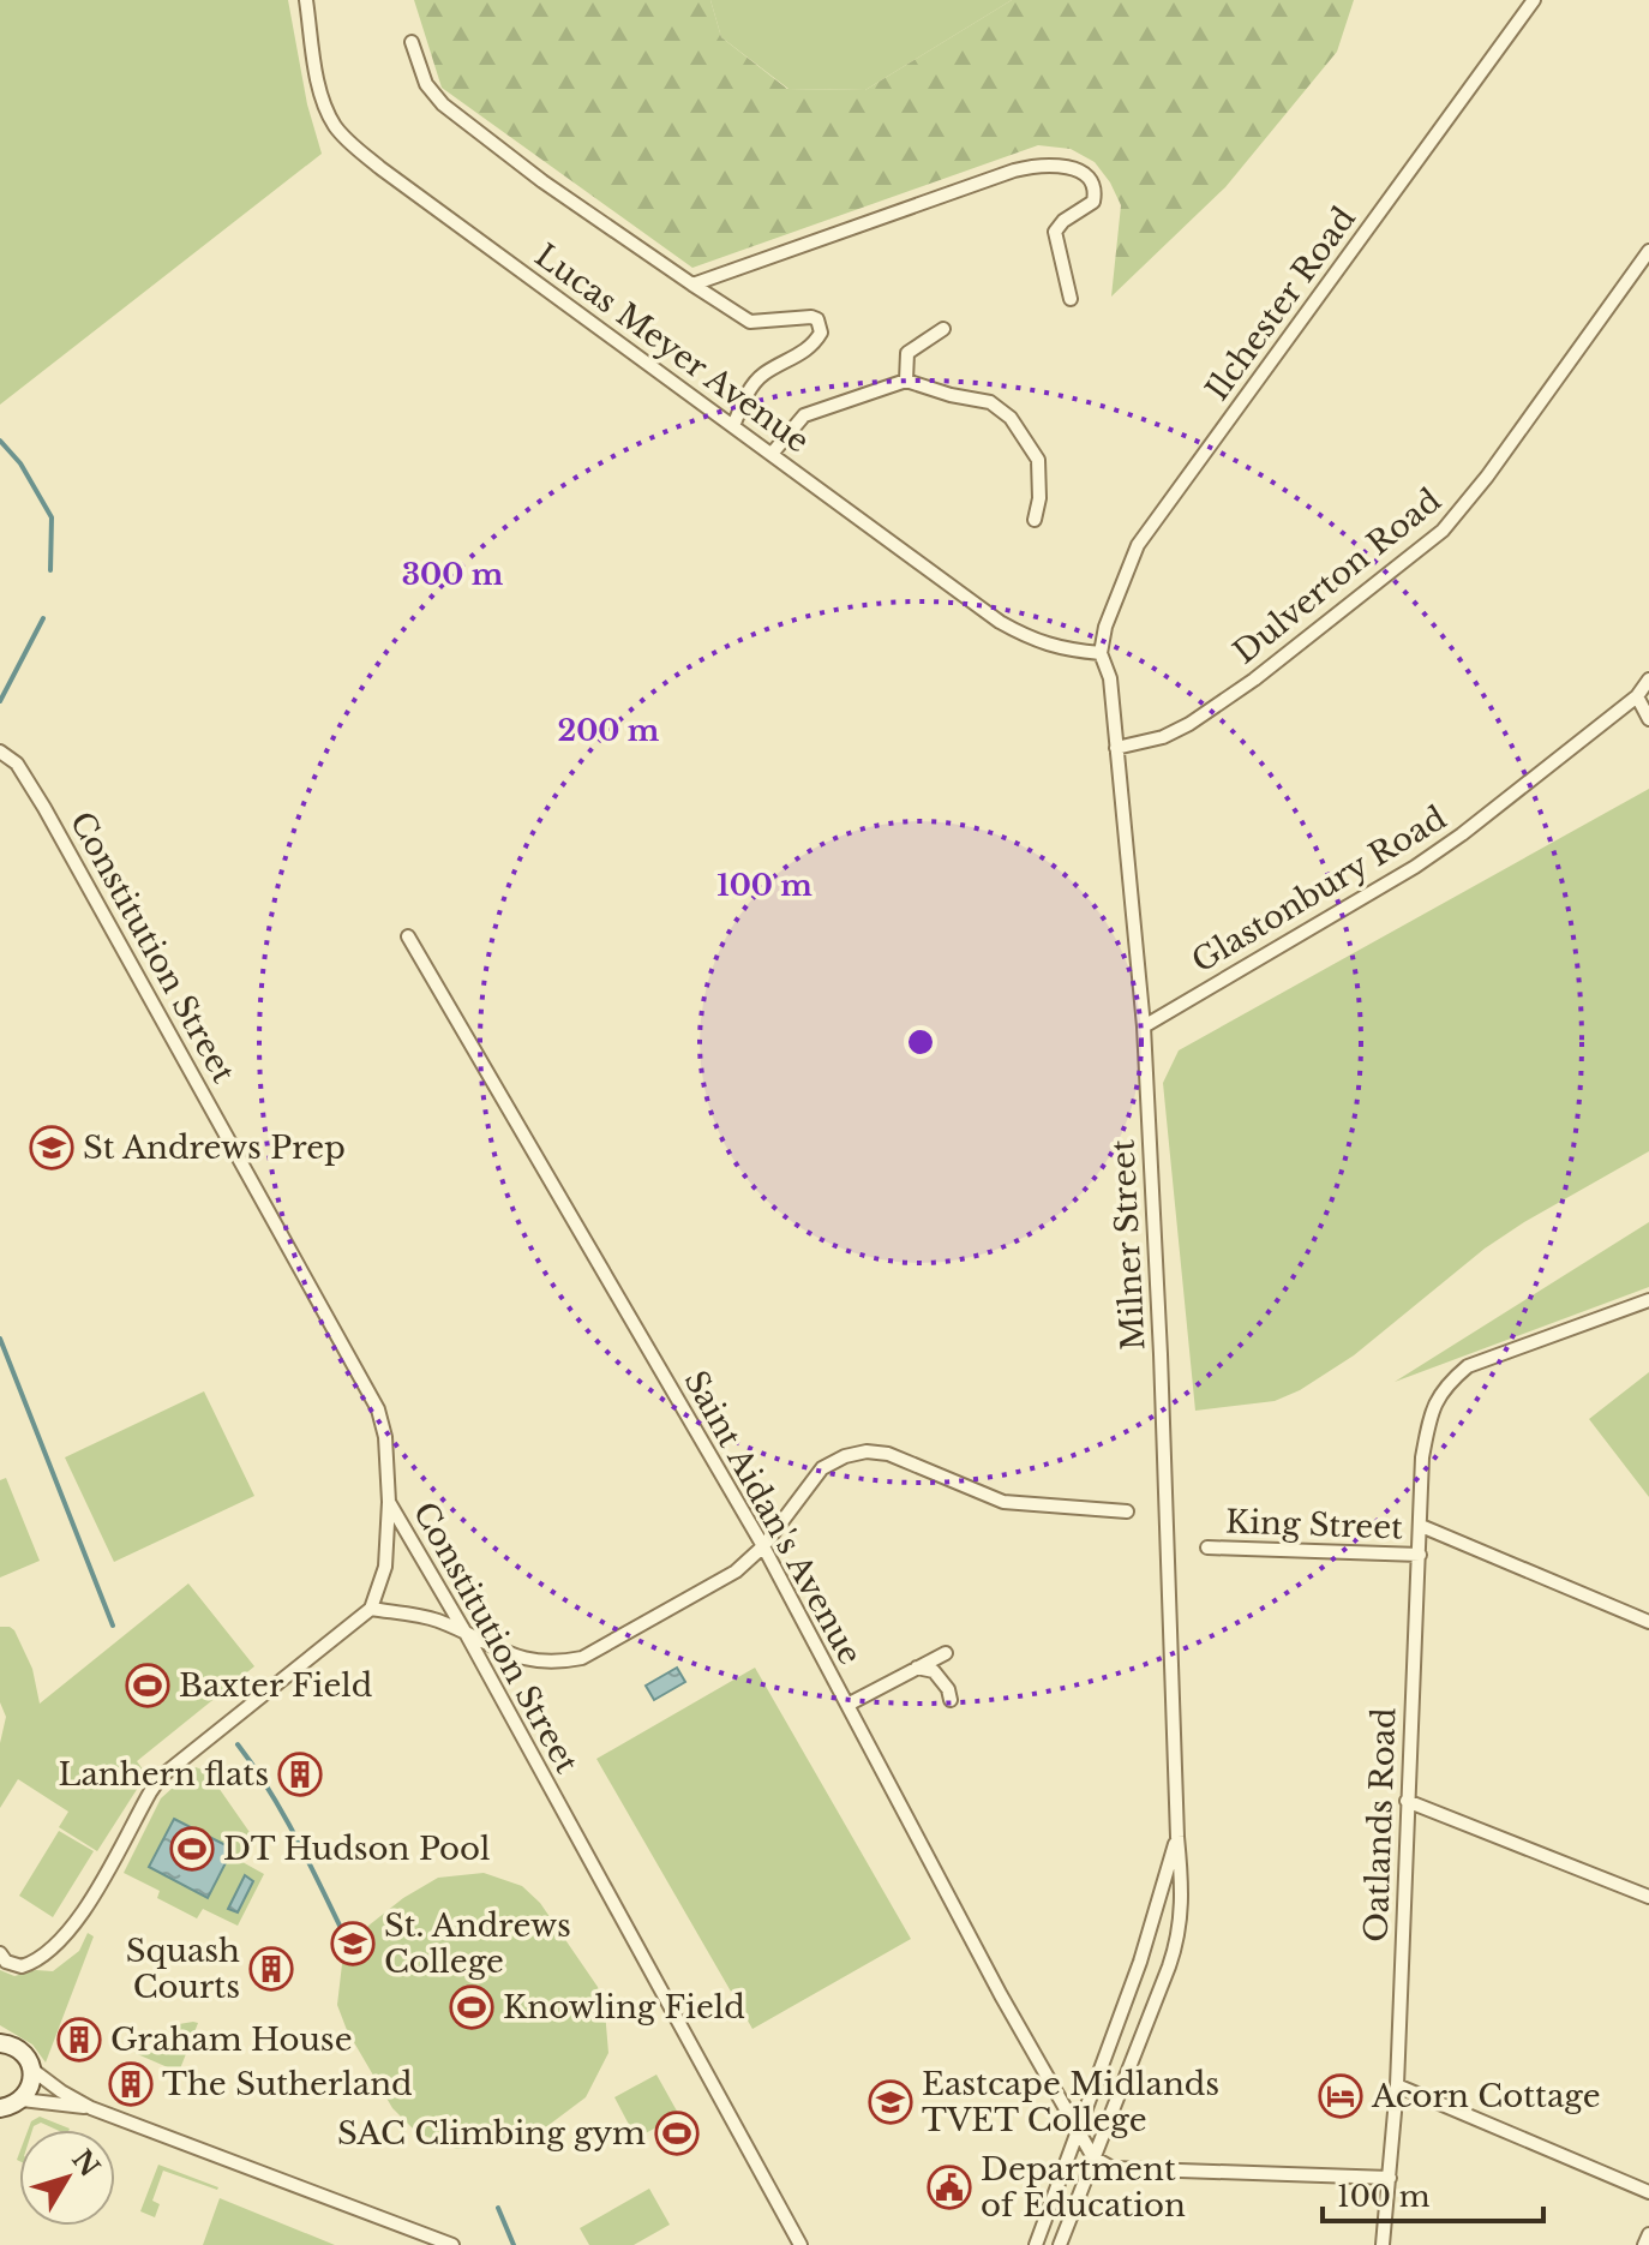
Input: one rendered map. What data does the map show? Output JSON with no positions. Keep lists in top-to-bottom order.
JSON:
{
  "streets": {
    "street": [
      "Ilchester Road",
      "Lucas Meyer Avenue",
      "Dulverton Road",
      "Glastonbury Road",
      "Constitution Street",
      "Milner Street",
      "Saint Aidan's Avenue",
      "King Street",
      "Oatlands Road"
    ]
  },
  "crossings": [
    ["Ilchester Road", "Lucas Meyer Avenue"],
    ["Ilchester Road", "Milner Street"],
    ["Lucas Meyer Avenue", "Milner Street"],
    ["Dulverton Road", "Milner Street"],
    ["Glastonbury Road", "Milner Street"],
    ["Milner Street", "Saint Aidan's Avenue"],
    ["King Street", "Oatlands Road"]
  ],
  "places": {
    "school or university": ["St Andrews Prep", "St. Andrews College", "Eastcape Midlands TVET College"],
    "sports": [
      "Baxter Field",
      "DT Hudson Pool",
      "Knowling Field",
      "SAC Climbing gym"
    ],
    "building": [
      "Lanhern flats",
      "Squash Courts",
      "Graham House",
      "The Sutherland"
    ],
    "hotel": ["Acorn Cottage"],
    "public building": ["Department of Education"]
  },
  "scale_bar": "100 m",
  "north": "top right",
  "rings": ["300 m", "200 m", "100 m"]
}
